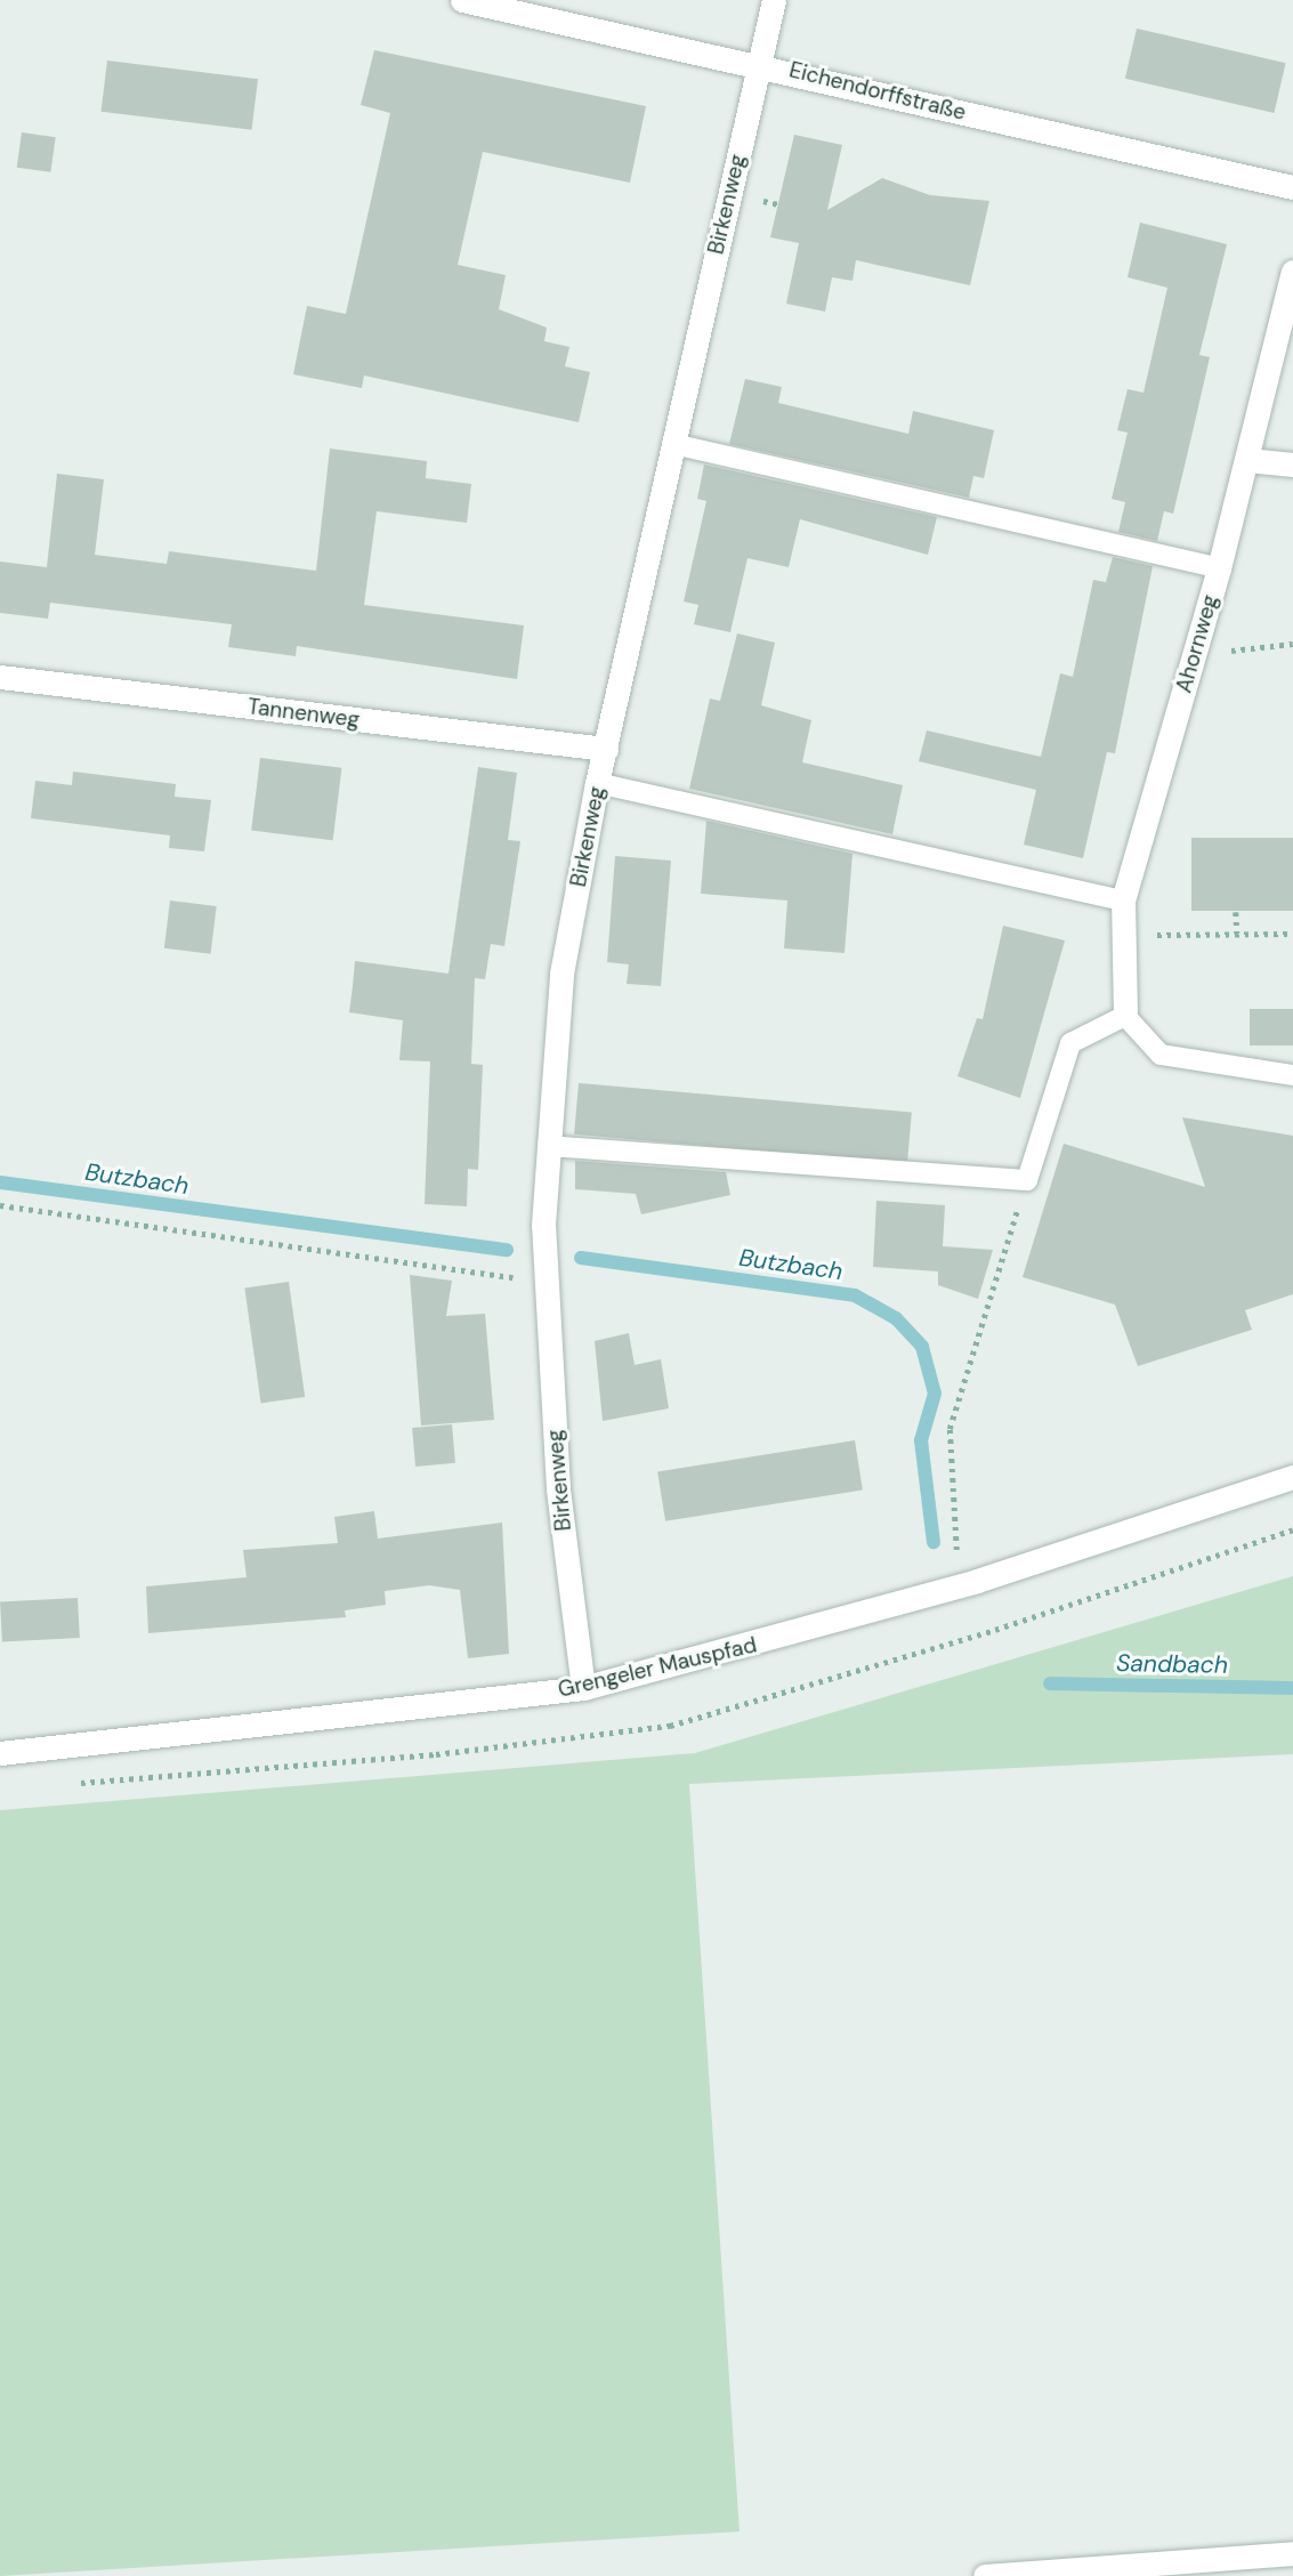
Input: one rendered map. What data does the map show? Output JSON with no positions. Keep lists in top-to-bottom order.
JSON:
{
  "streets": {
    "street": [
      "Eichendorffstraße",
      "Birkenweg",
      "Ahornweg",
      "Tannenweg",
      "Grengeler Mauspfad"
    ]
  },
  "crossings": [
    ["Eichendorffstraße", "Birkenweg"],
    ["Birkenweg", "Tannenweg"],
    ["Birkenweg", "Grengeler Mauspfad"]
  ],
  "water": ["Butzbach", "Sandbach"]
}
